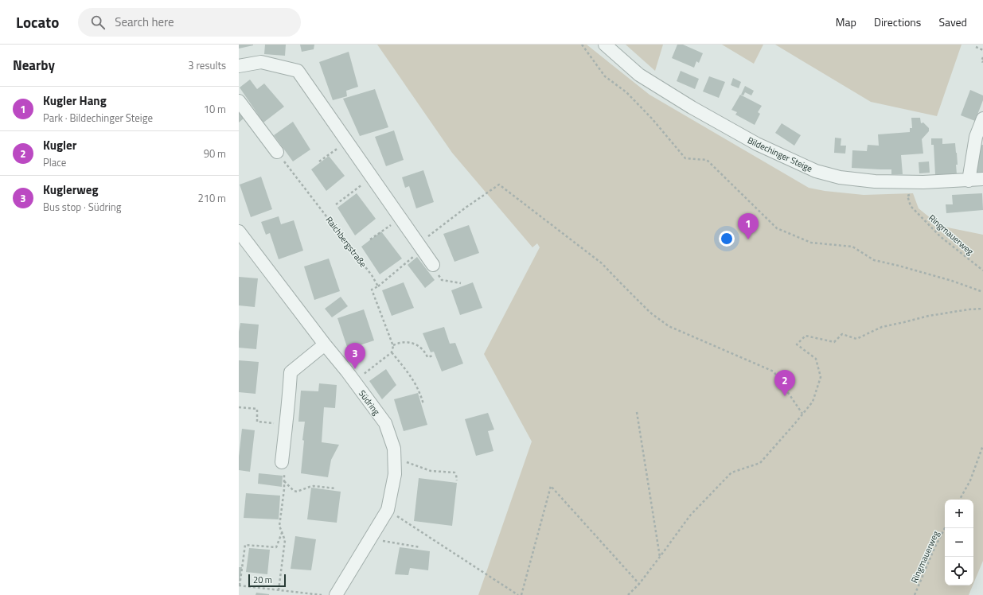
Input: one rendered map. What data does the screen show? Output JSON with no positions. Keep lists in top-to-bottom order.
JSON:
{
  "streets": {
    "street": ["Bildechinger Steige", "Südring"],
    "path": ["Ringmauerweg", "Raichbergstraße"]
  },
  "scale_bar": "20 m",
  "page": {
    "header": "Locato",
    "search": "Search here",
    "nav": ["Map", "Directions", "Saved"],
    "heading": ["Nearby", "3 results"],
    "list": [
      {
        "mark": "1",
        "name": "Kugler Hang",
        "note": "Park · Bildechinger Steige",
        "value": "10 m"
      },
      {
        "mark": "2",
        "name": "Kugler",
        "note": "Place",
        "value": "90 m"
      },
      {
        "mark": "3",
        "name": "Kuglerweg",
        "note": "Bus stop · Südring",
        "value": "210 m"
      }
    ],
    "pins": ["1", "3", "2"],
    "map_buttons": ["+", "−"],
    "scale": "20 m"
  }
}
